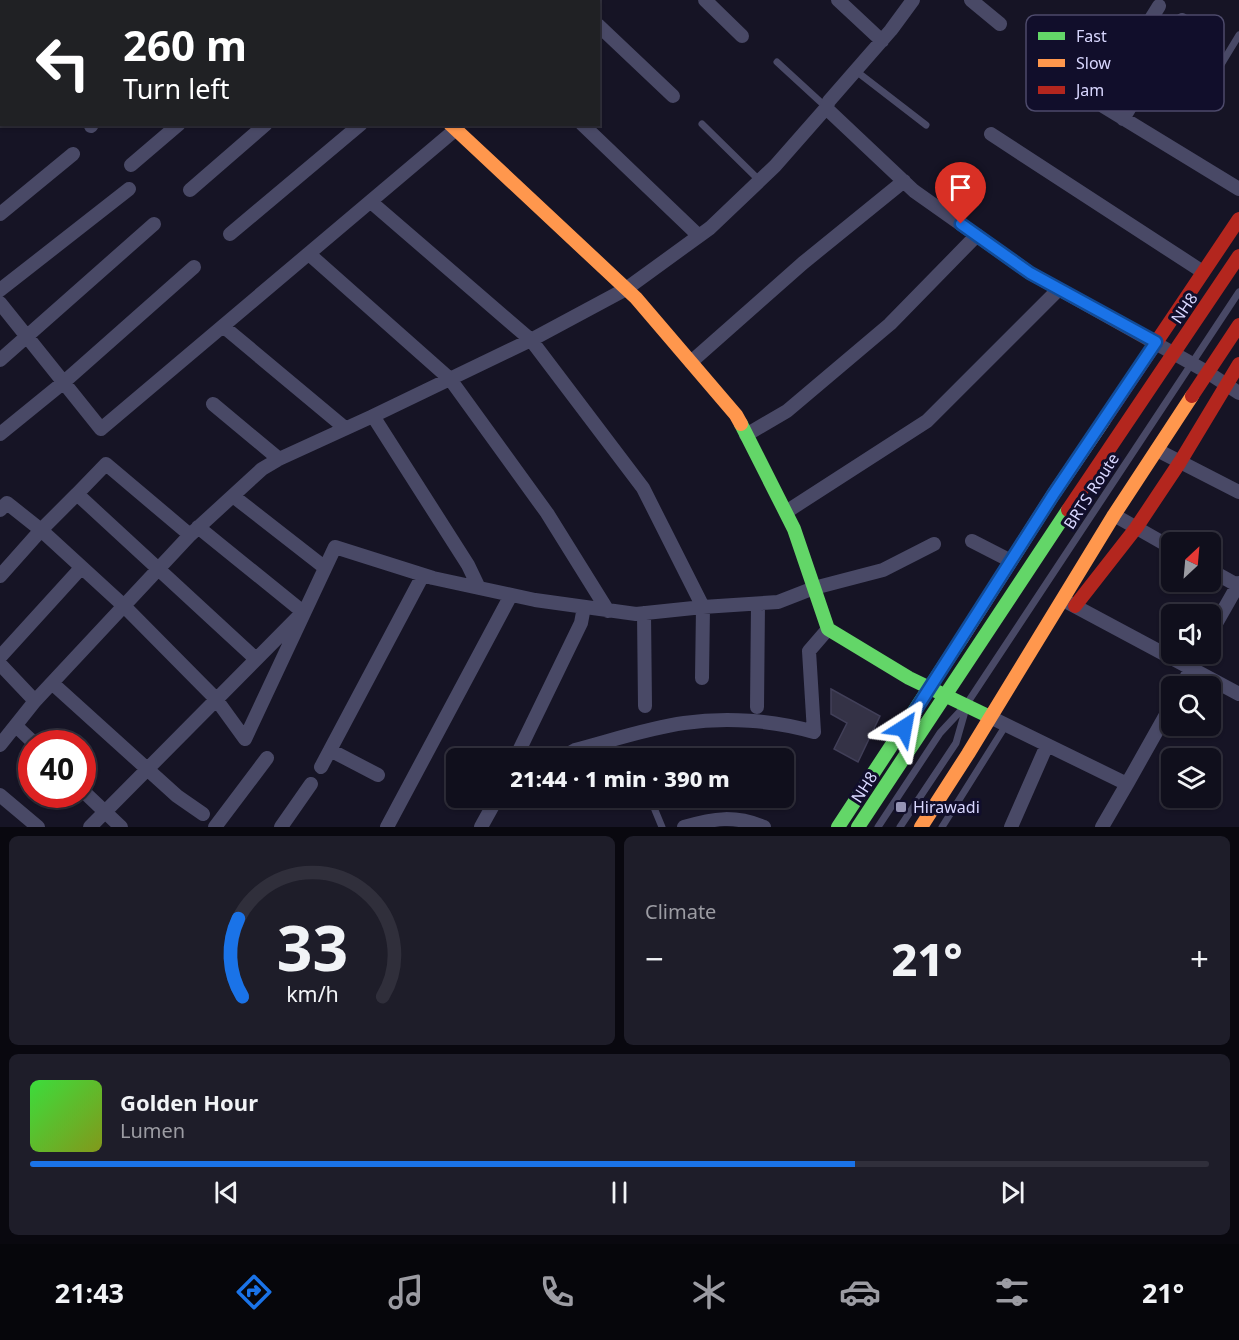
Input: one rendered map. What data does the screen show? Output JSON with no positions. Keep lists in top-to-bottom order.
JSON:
{
  "streets": {
    "street": ["NH8"],
    "lane": ["BRTS Route"]
  },
  "places": {
    "transit": ["Hirawadi"]
  },
  "legend": ["Fast", "Slow", "Jam"],
  "north": "top right",
  "page": {
    "turn": ["260 m", "Turn left"],
    "limit": "40",
    "trip": "21:44 · 1 min · 390 m",
    "tile": "Climate",
    "heat": ["−", "21°", "+"],
    "song": ["Golden Hour", "Lumen"],
    "tabs": ["21:43", "21°"],
    "gauge": ["33", "km/h"]
  }
}
